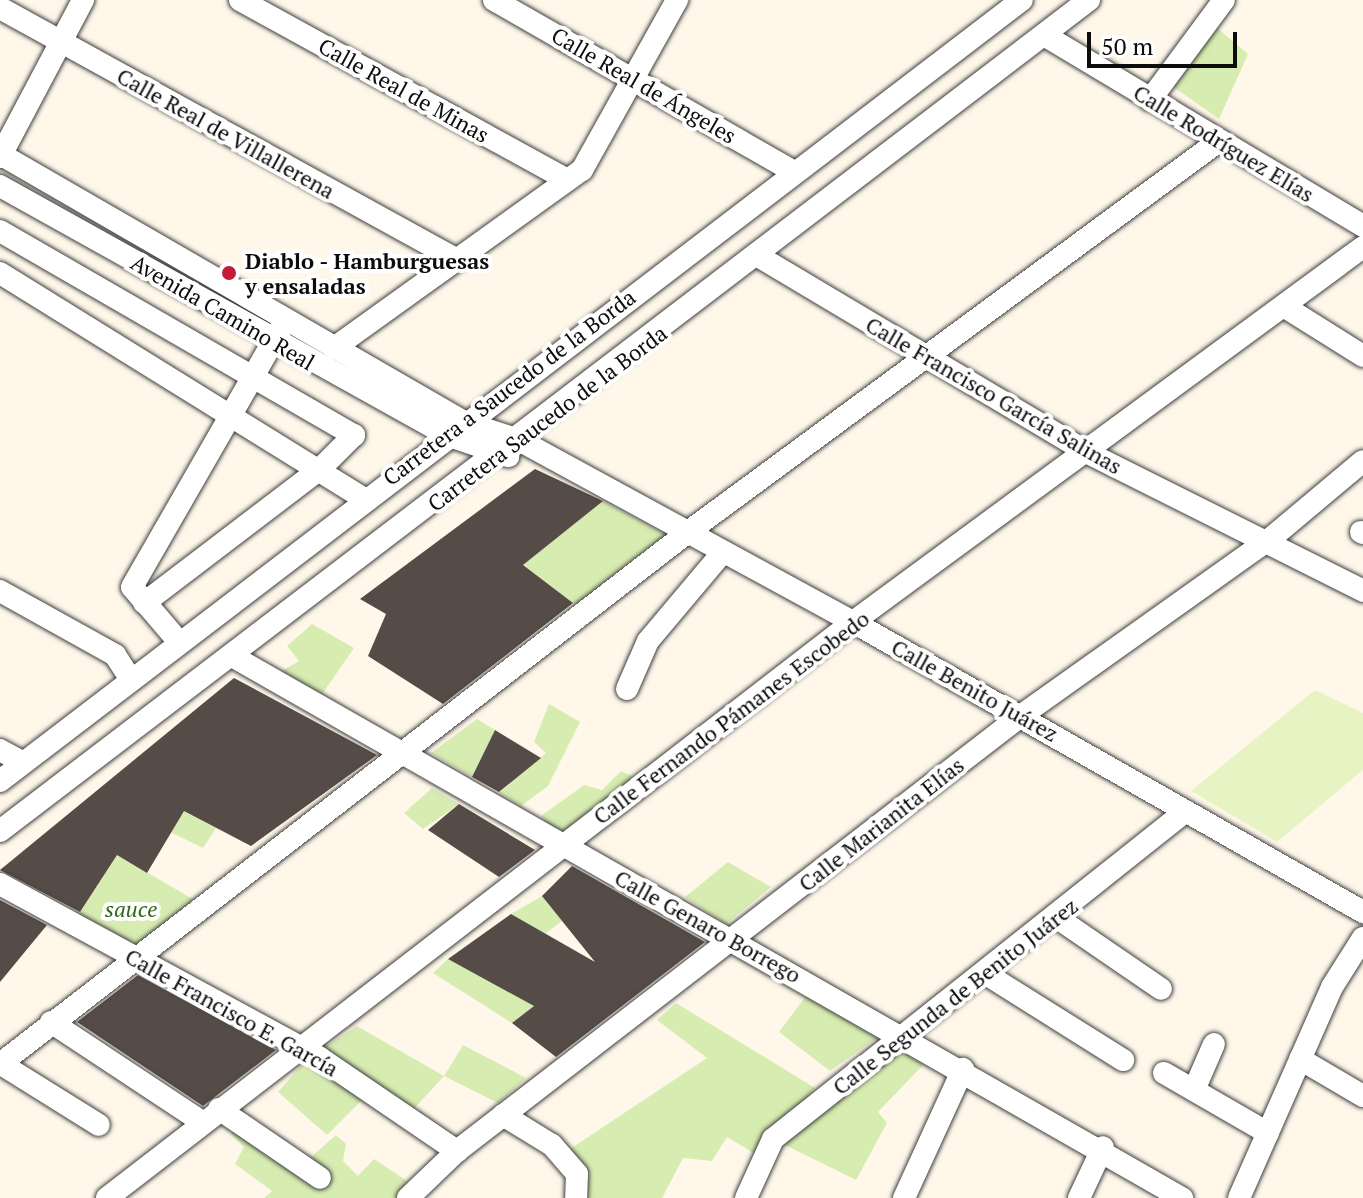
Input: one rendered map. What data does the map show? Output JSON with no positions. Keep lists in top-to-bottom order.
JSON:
{
  "streets": {
    "street": [
      "Calle Real de Ángeles",
      "Calle Real de Minas",
      "Calle Real de Villallerena",
      "Calle Rodríguez Elías",
      "Avenida Camino Real",
      "Carretera a Saucedo de la Borda",
      "Calle Francisco García Salinas",
      "Carretera Saucedo de la Borda",
      "Calle Benito Juárez",
      "Calle Fernando Pámanes Escobedo",
      "Calle Marianita Elías",
      "Calle Genaro Borrego",
      "Calle Segunda de Benito Juárez",
      "Calle Francisco E. García"
    ]
  },
  "crossings": [
    ["Calle Real de Ángeles", "Carretera a Saucedo de la Borda"],
    ["Calle Rodríguez Elías", "Carretera Saucedo de la Borda"],
    ["Avenida Camino Real", "Carretera a Saucedo de la Borda"],
    ["Avenida Camino Real", "Calle Benito Juárez"],
    ["Carretera a Saucedo de la Borda", "Calle Benito Juárez"],
    ["Calle Francisco García Salinas", "Carretera Saucedo de la Borda"],
    ["Calle Francisco García Salinas", "Calle Fernando Pámanes Escobedo"],
    ["Calle Francisco García Salinas", "Calle Marianita Elías"],
    ["Carretera Saucedo de la Borda", "Calle Benito Juárez"],
    ["Carretera Saucedo de la Borda", "Calle Genaro Borrego"],
    ["Calle Benito Juárez", "Calle Fernando Pámanes Escobedo"],
    ["Calle Benito Juárez", "Calle Marianita Elías"],
    ["Calle Benito Juárez", "Calle Segunda de Benito Juárez"],
    ["Calle Fernando Pámanes Escobedo", "Calle Genaro Borrego"],
    ["Calle Fernando Pámanes Escobedo", "Calle Francisco E. García"],
    ["Calle Marianita Elías", "Calle Genaro Borrego"],
    ["Calle Marianita Elías", "Calle Francisco E. García"],
    ["Calle Genaro Borrego", "Calle Segunda de Benito Juárez"]
  ],
  "parks": ["sauce"],
  "places": ["Diablo - Hamburguesas y ensaladas"],
  "scale_bar": "50 m"
}
